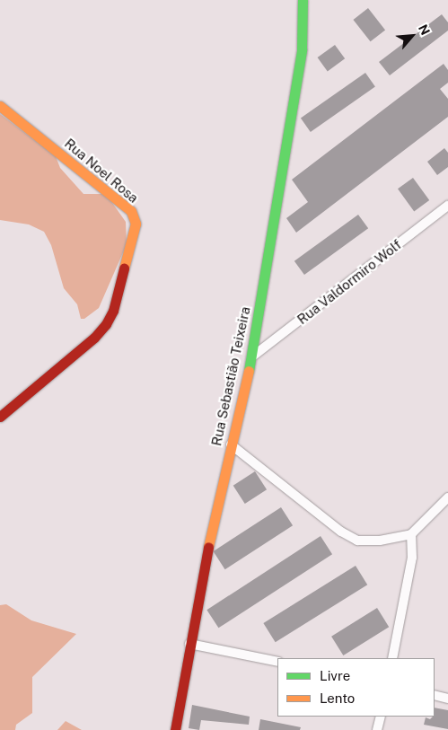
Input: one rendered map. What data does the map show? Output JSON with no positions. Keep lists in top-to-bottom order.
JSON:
{
  "streets": {
    "street": ["Rua Noel Rosa", "Rua Valdormiro Wolf", "Rua Sebastião Teixeira"]
  },
  "crossings": [
    ["Rua Valdormiro Wolf", "Rua Sebastião Teixeira"]
  ],
  "legend": ["Livre", "Lento"],
  "north": "top right"
}
